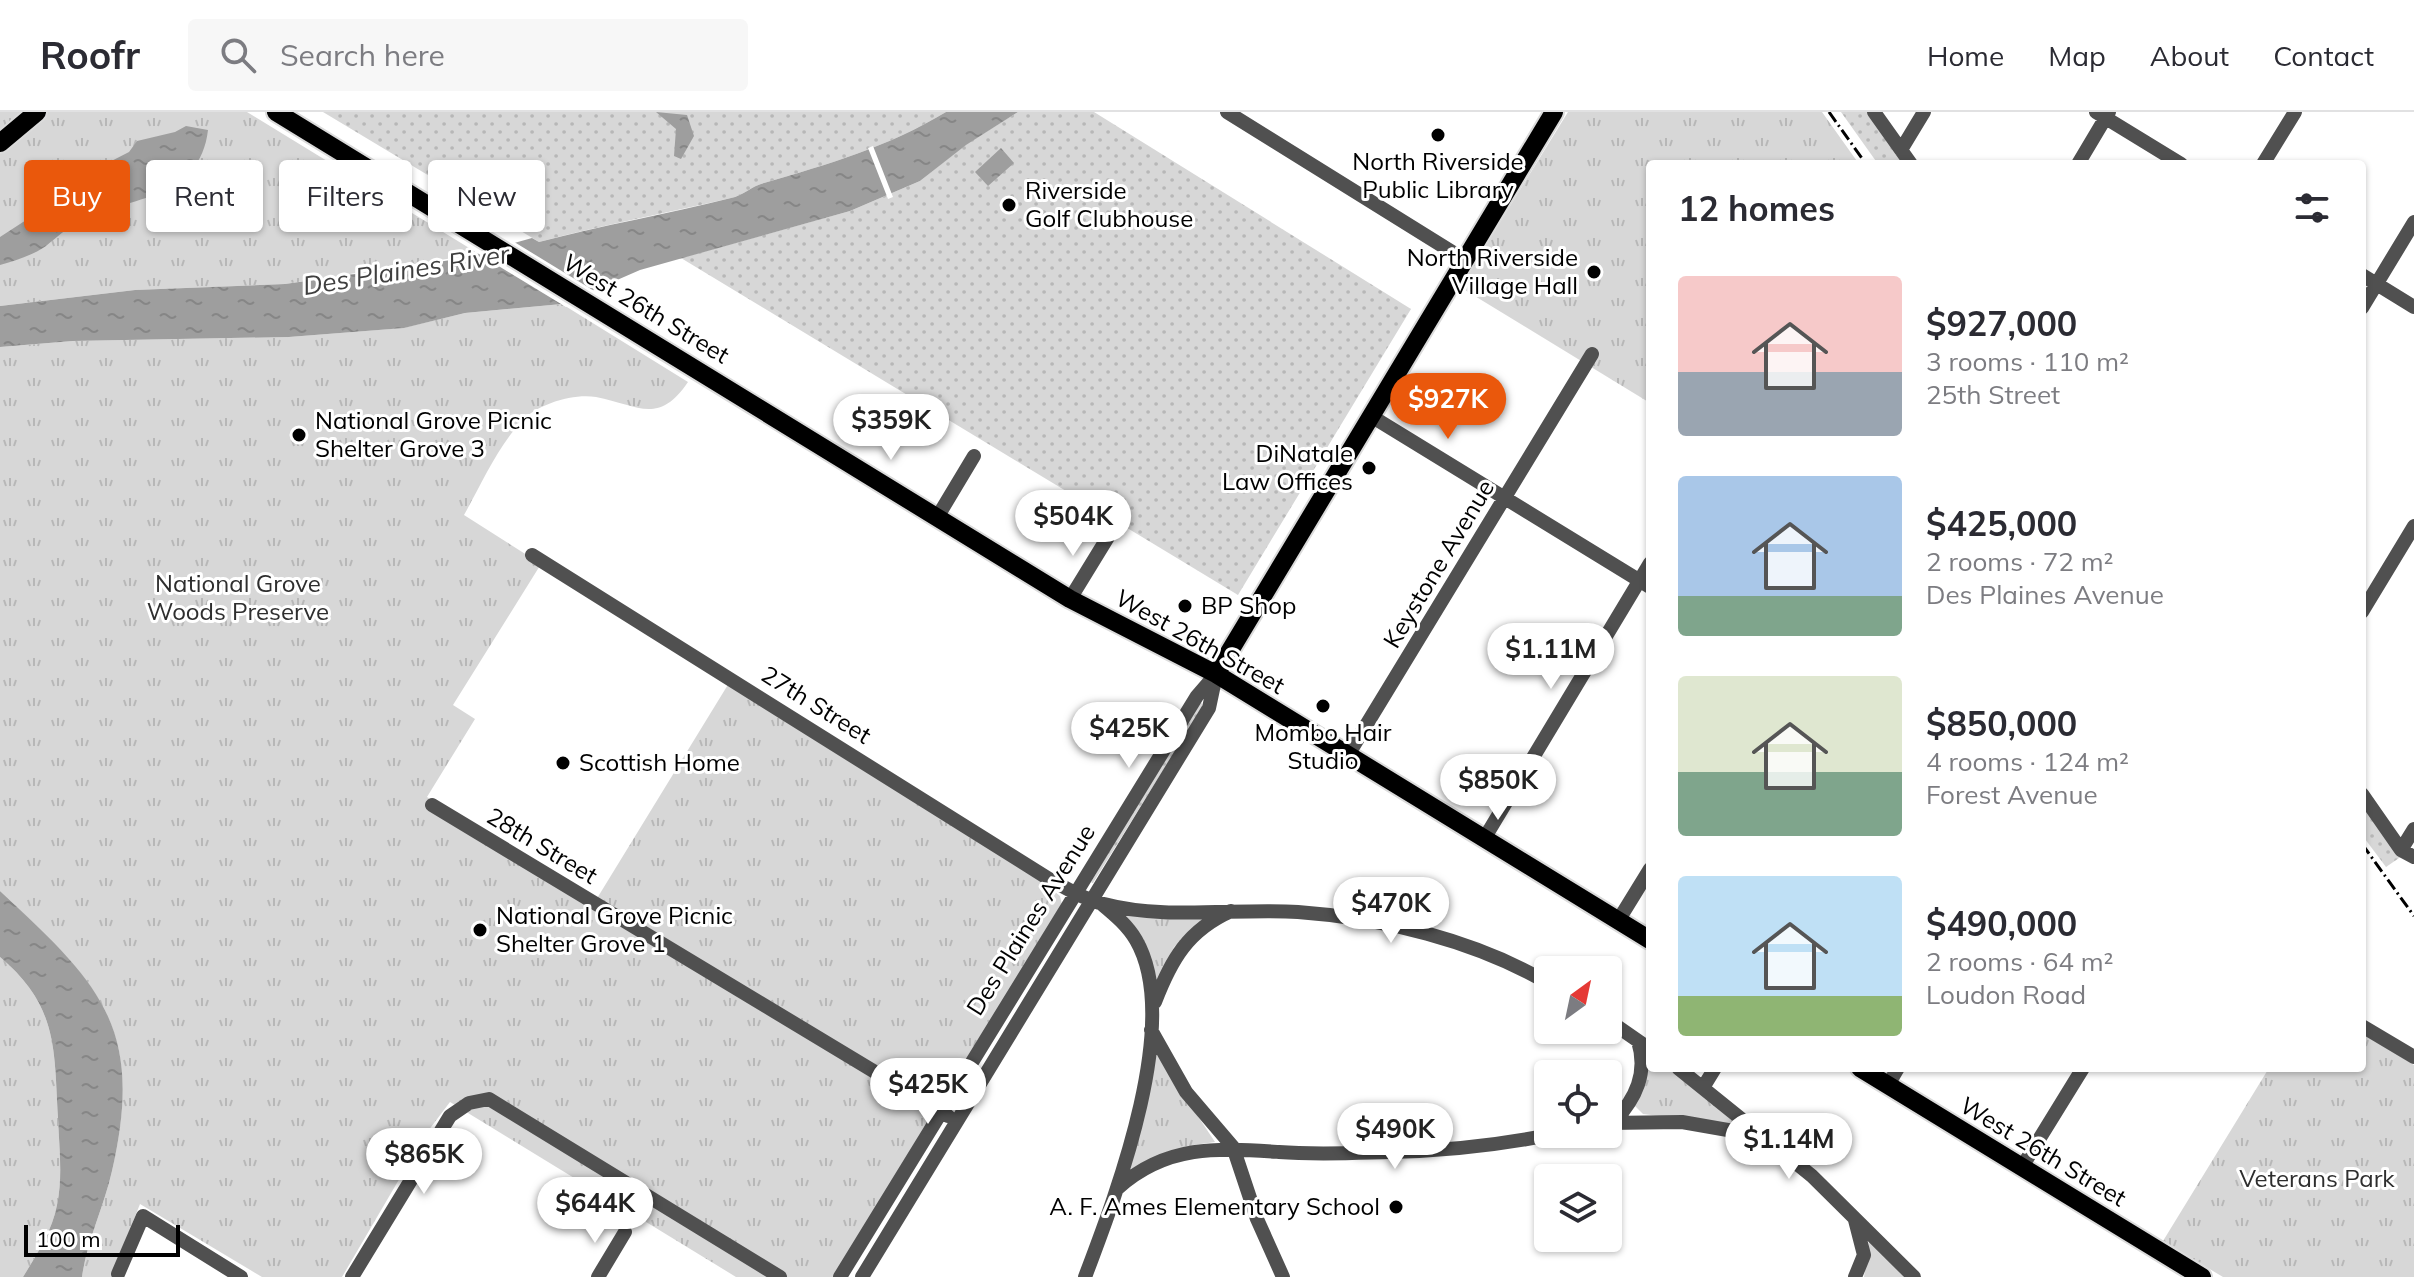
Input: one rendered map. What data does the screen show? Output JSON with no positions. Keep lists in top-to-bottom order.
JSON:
{
  "streets": {
    "main road": ["West 26th Street", "Des Plaines Avenue"],
    "street": ["Keystone Avenue", "27th Street", "28th Street"]
  },
  "crossings": [
    ["West 26th Street", "Keystone Avenue"],
    ["West 26th Street", "Des Plaines Avenue"],
    ["27th Street", "Des Plaines Avenue"],
    ["28th Street", "Des Plaines Avenue"]
  ],
  "water": ["Des Plaines River"],
  "parks": ["National Grove Woods Preserve", "Veterans Park"],
  "places": [
    "North Riverside Public Library",
    "Riverside Golf Clubhouse",
    "North Riverside Village Hall",
    "National Grove Picnic Shelter Grove 3",
    "DiNatale Law Offices",
    "BP Shop",
    "Mombo Hair Studio",
    "Scottish Home",
    "National Grove Picnic Shelter Grove 1",
    "A. F. Ames Elementary School"
  ],
  "scale_bar": "100 m",
  "north": "top right",
  "page": {
    "header": "Roofr",
    "search": "Search here",
    "nav": [
      "Home",
      "Map",
      "About",
      "Contact"
    ],
    "chip": [
      "Buy",
      "Rent",
      "Filters",
      "New"
    ],
    "heading": "12 homes",
    "list": [
      {
        "name": "$927,000",
        "note": "3 rooms · 110 m² · 25th Street"
      },
      {
        "name": "$425,000",
        "note": "2 rooms · 72 m² · Des Plaines Avenue"
      },
      {
        "name": "$850,000",
        "note": "4 rooms · 124 m² · Forest Avenue"
      },
      {
        "name": "$490,000",
        "note": "2 rooms · 64 m² · Loudon Road"
      }
    ],
    "price": [
      "$927K",
      "$359K",
      "$504K",
      "$1.11M",
      "$425K",
      "$850K",
      "$470K",
      "$425K",
      "$490K",
      "$1.14M",
      "$865K",
      "$644K"
    ],
    "scale": "100 m"
  }
}
